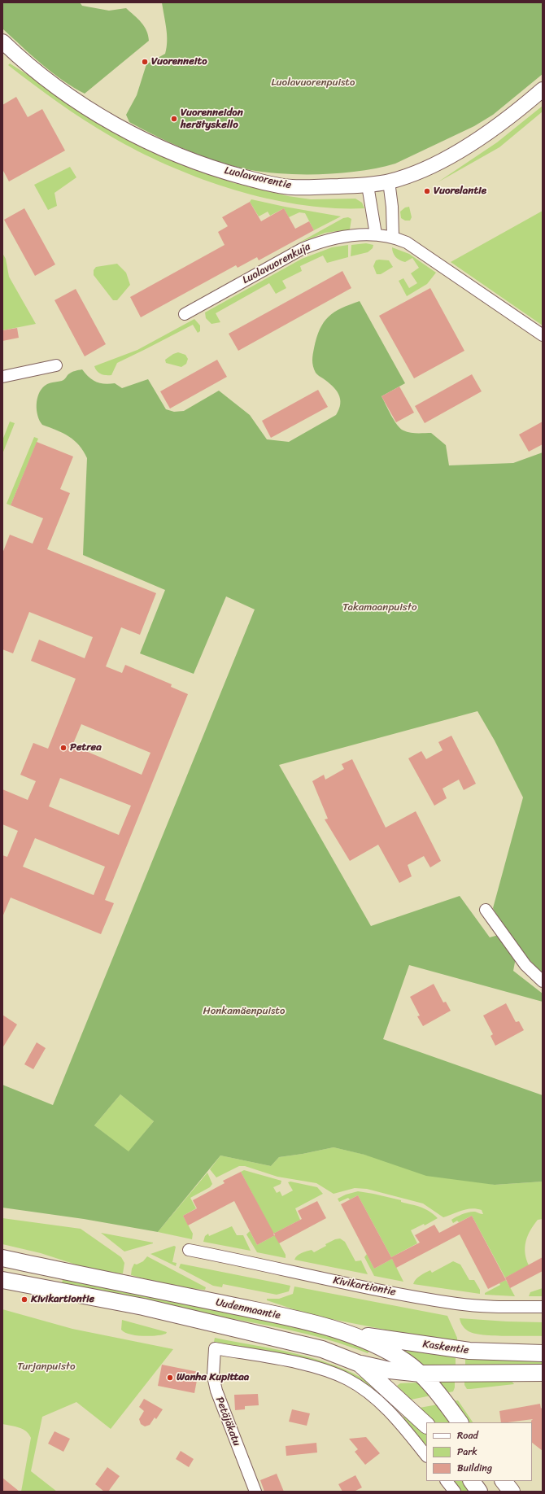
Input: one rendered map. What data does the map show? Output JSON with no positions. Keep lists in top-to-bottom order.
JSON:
{
  "streets": {
    "main road": ["Uudenmaantie", "Kaskentie"],
    "street": [
      "Luolavuorentie",
      "Luolavuorenkuja",
      "Kivikartiontie",
      "Petäjäkatu"
    ]
  },
  "crossings": [
    ["Uudenmaantie", "Kaskentie"]
  ],
  "parks": [
    "Luolavuorenpuisto",
    "Takamaanpuisto",
    "Honkamäenpuisto",
    "Turjanpuisto"
  ],
  "places": [
    "Vuorenneito",
    "Vuorenneidon herätyskello",
    "Vuorelantie",
    "Petrea",
    "Kivikartiontie",
    "Wanha Kupittaa"
  ],
  "legend": ["Road", "Park", "Building"]
}
